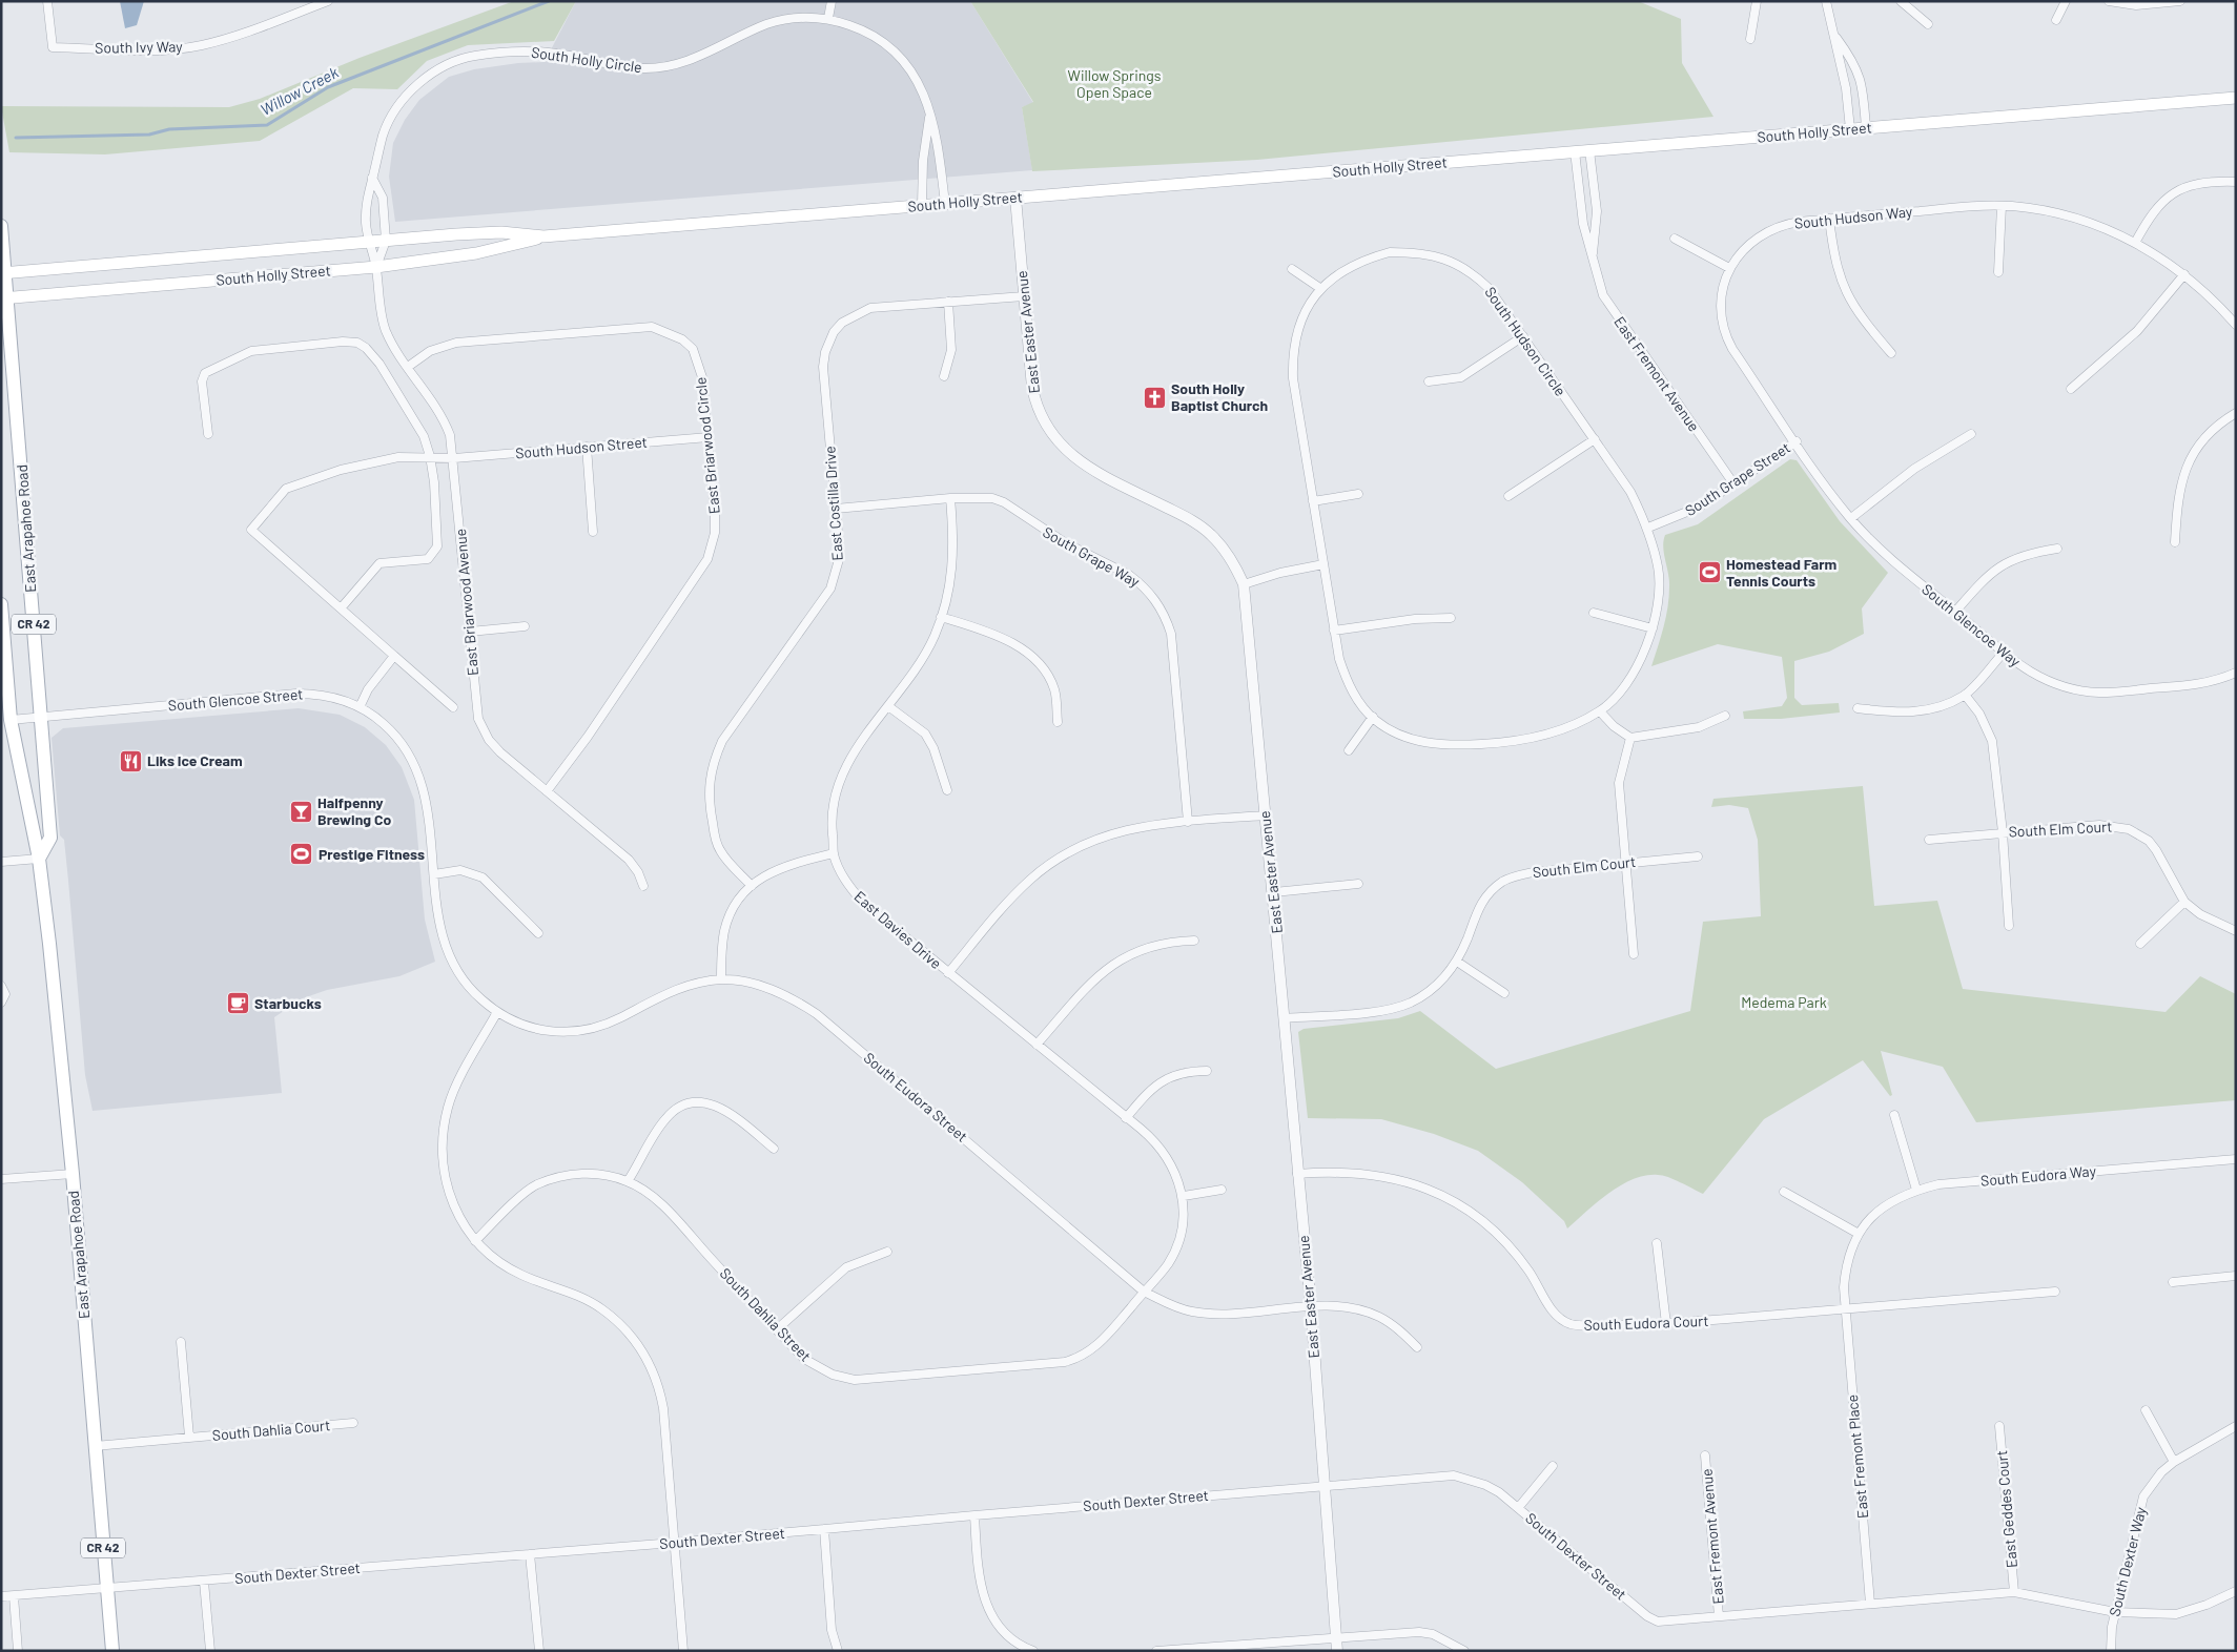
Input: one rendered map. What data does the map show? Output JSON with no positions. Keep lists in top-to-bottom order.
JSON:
{
  "streets": {
    "main road": ["South Holly Street", "East Arapahoe Road", "CR 42"],
    "street": [
      "South Ivy Way",
      "South Holly Circle",
      "South Hudson Way",
      "East Easter Avenue",
      "South Hudson Circle",
      "East Fremont Avenue",
      "East Briarwood Circle",
      "South Hudson Street",
      "South Grape Street",
      "East Costilla Drive",
      "South Grape Way",
      "East Briarwood Avenue",
      "South Glencoe Way",
      "South Glencoe Street",
      "South Elm Court",
      "East Davies Drive",
      "South Eudora Street",
      "South Eudora Way",
      "South Dahlia Street",
      "South Eudora Court",
      "South Dahlia Court",
      "East Fremont Place",
      "South Dexter Street",
      "East Geddes Court",
      "South Dexter Way"
    ]
  },
  "crossings": [
    ["South Holly Circle", "South Holly Street"],
    ["South Holly Circle", "East Briarwood Avenue"],
    ["South Holly Street", "East Easter Avenue"],
    ["South Holly Street", "East Fremont Avenue"],
    ["South Holly Street", "East Arapahoe Road"],
    ["South Holly Street", "East Briarwood Avenue"],
    ["South Hudson Way", "South Grape Street"],
    ["South Hudson Way", "South Glencoe Way"],
    ["East Easter Avenue", "East Costilla Drive"],
    ["East Easter Avenue", "South Elm Court"],
    ["East Easter Avenue", "South Eudora Street"],
    ["East Easter Avenue", "South Eudora Court"],
    ["East Easter Avenue", "South Dexter Street"],
    ["South Hudson Circle", "South Grape Street"],
    ["East Fremont Avenue", "South Grape Street"],
    ["East Fremont Avenue", "South Dexter Street"],
    ["East Briarwood Circle", "South Hudson Street"],
    ["East Briarwood Circle", "East Briarwood Avenue"],
    ["South Hudson Street", "East Briarwood Avenue"],
    ["South Grape Street", "South Glencoe Way"],
    ["East Costilla Drive", "South Grape Way"],
    ["East Arapahoe Road", "South Glencoe Street"],
    ["East Arapahoe Road", "South Dahlia Court"],
    ["East Arapahoe Road", "South Dexter Street"],
    ["South Grape Way", "East Davies Drive"],
    ["South Glencoe Street", "South Eudora Street"],
    ["East Davies Drive", "South Eudora Street"],
    ["East Davies Drive", "South Dahlia Street"],
    ["South Eudora Street", "South Dahlia Street"],
    ["South Eudora Way", "South Eudora Court"],
    ["South Eudora Way", "East Fremont Place"],
    ["South Eudora Court", "East Fremont Place"],
    ["East Fremont Place", "South Dexter Street"],
    ["South Dexter Street", "East Geddes Court"],
    ["South Dexter Street", "South Dexter Way"]
  ],
  "water": ["Willow Creek"],
  "parks": ["Willow Springs Open Space", "Medema Park"],
  "places": {
    "church": ["South Holly Baptist Church"],
    "sports": ["Homestead Farm Tennis Courts", "Prestige Fitness"],
    "restaurant": ["Liks Ice Cream"],
    "bar": ["Halfpenny Brewing Co"],
    "cafe": ["Starbucks"]
  }
}
